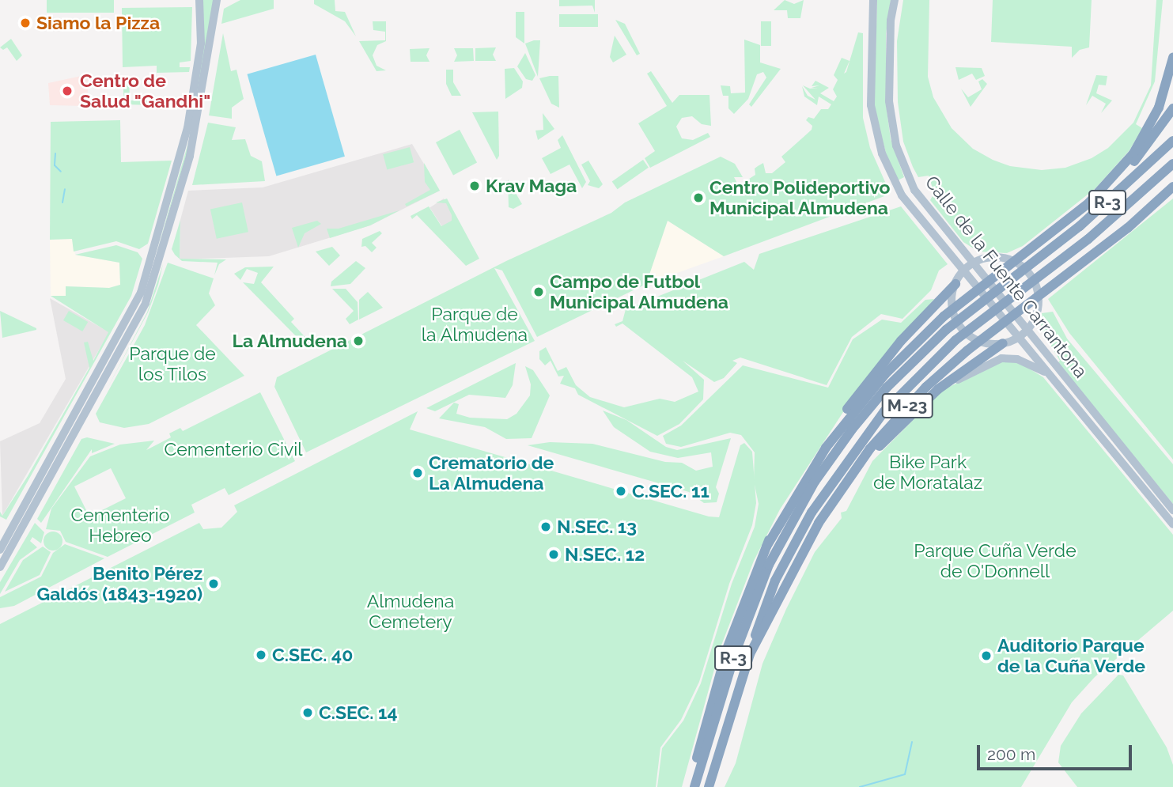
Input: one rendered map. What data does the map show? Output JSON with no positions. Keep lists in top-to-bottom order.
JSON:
{
  "streets": {
    "highway": ["R-3", "M-23"],
    "main road": ["Calle de la Fuente Carrantona"]
  },
  "crossings": [
    ["R-3", "M-23"]
  ],
  "parks": [
    "Parque de la Almudena",
    "Parque de los Tilos",
    "Cementerio Civil",
    "Bike Park de Moratalaz",
    "Cementerio Hebreo",
    "Parque Cuña Verde de O'Donnell",
    "Almudena Cemetery"
  ],
  "places": [
    "Siamo la Pizza",
    "Centro de Salud \"Gandhi\"",
    "Krav Maga",
    "Centro Polideportivo Municipal Almudena",
    "Campo de Futbol Municipal Almudena",
    "La Almudena",
    "Crematorio de La Almudena",
    "C.SEC. 11",
    "N.SEC. 13",
    "N.SEC. 12",
    "Benito Pérez Galdós (1843-1920)",
    "C.SEC. 40",
    "Auditorio Parque de la Cuña Verde",
    "C.SEC. 14"
  ],
  "scale_bar": "200 m"
}
